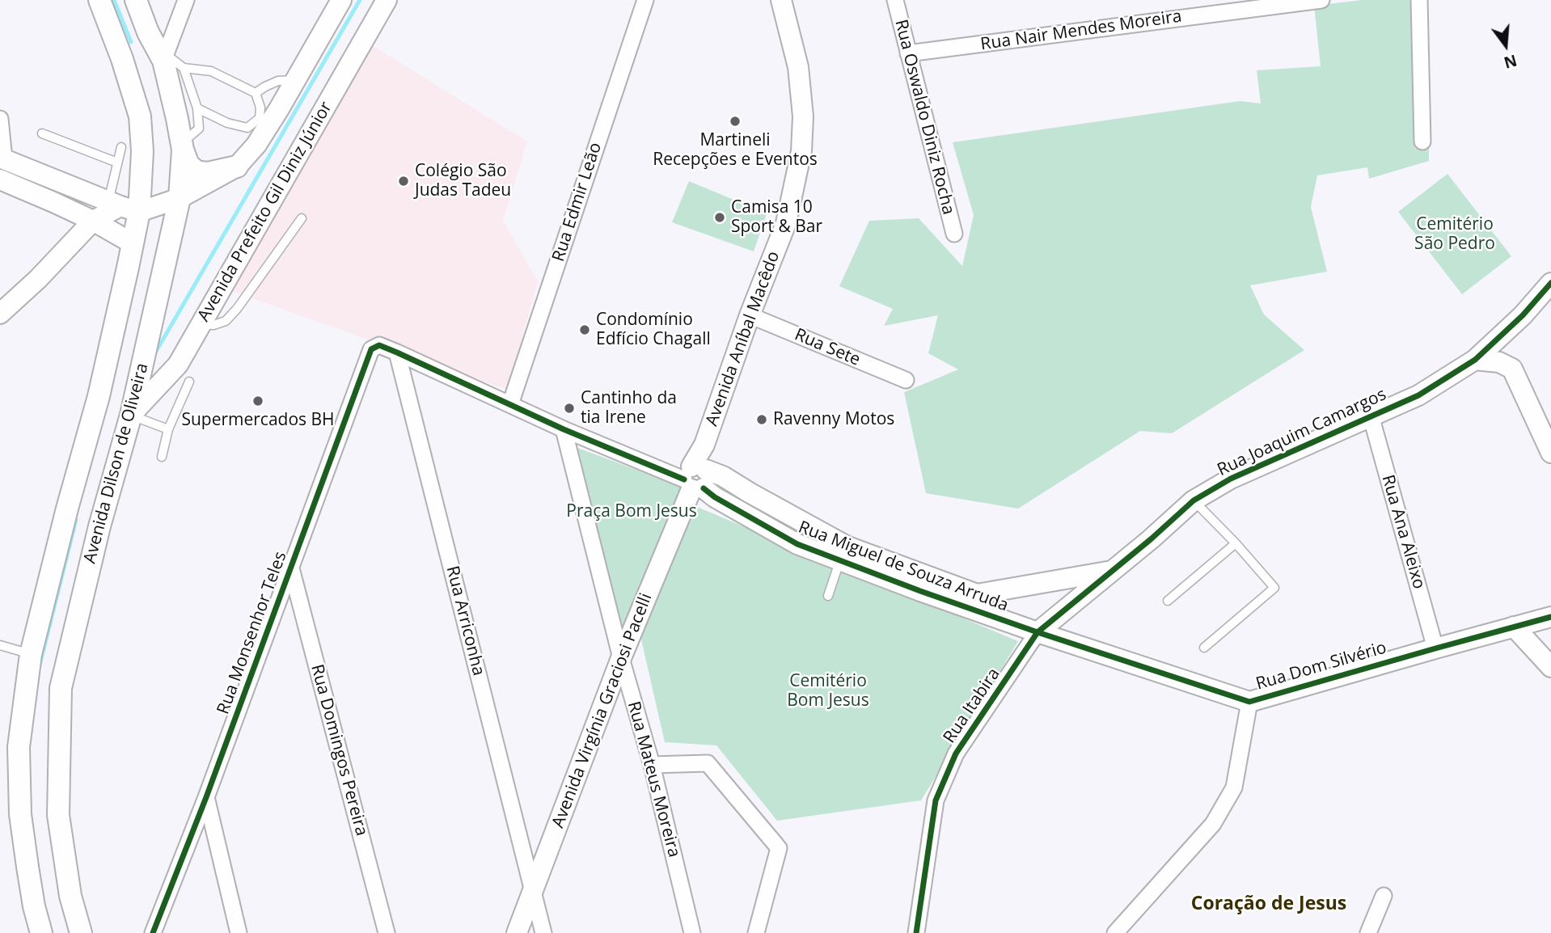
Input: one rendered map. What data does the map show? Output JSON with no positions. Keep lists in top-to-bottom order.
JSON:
{
  "streets": {
    "main road": ["Avenida Dilson de Oliveira"],
    "street": [
      "Rua Nair Mendes Moreira",
      "Rua Oswaldo Diniz Rocha",
      "Rua Edmir Leão",
      "Avenida Prefeito Gil Diniz Júnior",
      "Avenida Aníbal Macêdo",
      "Rua Sete",
      "Rua Joaquim Camargos",
      "Rua Ana Aleixo",
      "Rua Miguel de Souza Arruda",
      "Rua Arriconha",
      "Rua Monsenhor Teles",
      "Rua Dom Silvério",
      "Rua Itabira",
      "Avenida Virgínia Graciosi Pacelli",
      "Rua Domingos Pereira",
      "Rua Mateus Moreira"
    ]
  },
  "crossings": [
    ["Rua Nair Mendes Moreira", "Rua Oswaldo Diniz Rocha"],
    ["Rua Edmir Leão", "Rua Miguel de Souza Arruda"],
    ["Avenida Prefeito Gil Diniz Júnior", "Avenida Dilson de Oliveira"],
    ["Avenida Aníbal Macêdo", "Rua Sete"],
    ["Avenida Aníbal Macêdo", "Rua Miguel de Souza Arruda"],
    ["Avenida Aníbal Macêdo", "Avenida Virgínia Graciosi Pacelli"],
    ["Rua Joaquim Camargos", "Rua Ana Aleixo"],
    ["Rua Joaquim Camargos", "Rua Miguel de Souza Arruda"],
    ["Rua Joaquim Camargos", "Rua Dom Silvério"],
    ["Rua Joaquim Camargos", "Rua Itabira"],
    ["Rua Ana Aleixo", "Rua Dom Silvério"],
    ["Rua Miguel de Souza Arruda", "Rua Arriconha"],
    ["Rua Miguel de Souza Arruda", "Rua Monsenhor Teles"],
    ["Rua Miguel de Souza Arruda", "Rua Dom Silvério"],
    ["Rua Miguel de Souza Arruda", "Rua Itabira"],
    ["Rua Miguel de Souza Arruda", "Avenida Virgínia Graciosi Pacelli"],
    ["Rua Miguel de Souza Arruda", "Rua Mateus Moreira"],
    ["Rua Arriconha", "Avenida Virgínia Graciosi Pacelli"],
    ["Rua Monsenhor Teles", "Rua Domingos Pereira"],
    ["Rua Dom Silvério", "Rua Itabira"],
    ["Avenida Virgínia Graciosi Pacelli", "Rua Mateus Moreira"]
  ],
  "districts": ["Coração de Jesus"],
  "parks": ["Cemitério São Pedro", "Praça Bom Jesus", "Cemitério Bom Jesus"],
  "places": [
    "Martineli Recepções e Eventos",
    "Colégio São Judas Tadeu",
    "Camisa 10 Sport & Bar",
    "Condomínio Edfício Chagall",
    "Supermercados BH",
    "Cantinho da tia Irene",
    "Ravenny Motos"
  ],
  "north": "bottom"
}
